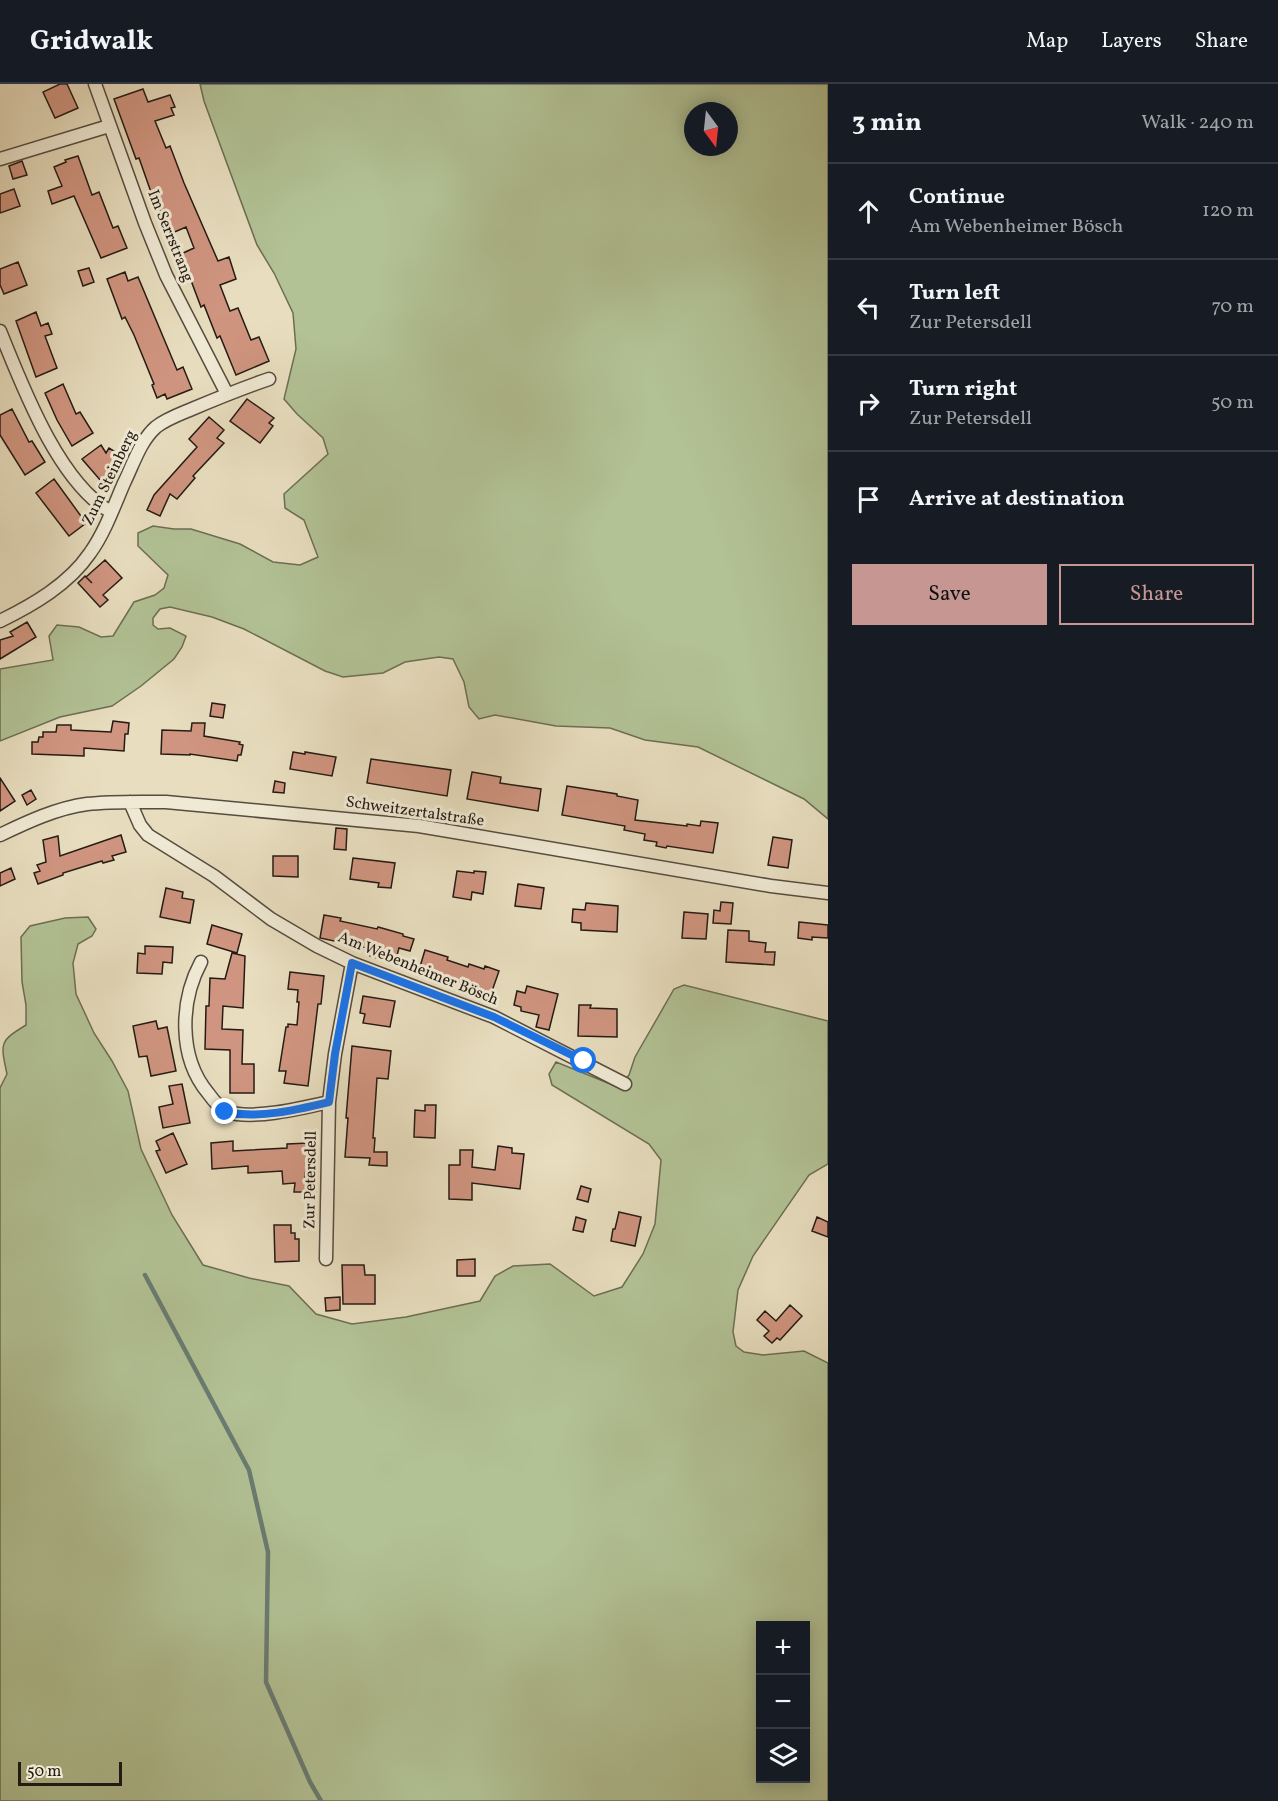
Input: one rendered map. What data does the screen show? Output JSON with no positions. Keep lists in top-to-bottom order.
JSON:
{
  "streets": {
    "street": [
      "Im Serrstrang",
      "Zum Steinberg",
      "Schweitzertalstraße",
      "Am Webenheimer Bösch",
      "Zur Petersdell"
    ]
  },
  "crossings": [
    ["Im Serrstrang", "Zum Steinberg"],
    ["Schweitzertalstraße", "Am Webenheimer Bösch"],
    ["Am Webenheimer Bösch", "Zur Petersdell"]
  ],
  "scale_bar": "50 m",
  "north": "bottom",
  "page": {
    "header": "Gridwalk",
    "nav": ["Map", "Layers", "Share"],
    "heading": ["3 min", "Walk · 240 m"],
    "list": [
      ["Continue", "Am Webenheimer Bösch", "120 m"],
      ["Turn left", "Zur Petersdell", "70 m"],
      ["Turn right", "Zur Petersdell", "50 m"],
      "Arrive at destination"
    ],
    "buttons": ["Save", "Share"],
    "map_buttons": ["+", "−"],
    "scale": "50 m"
  }
}
